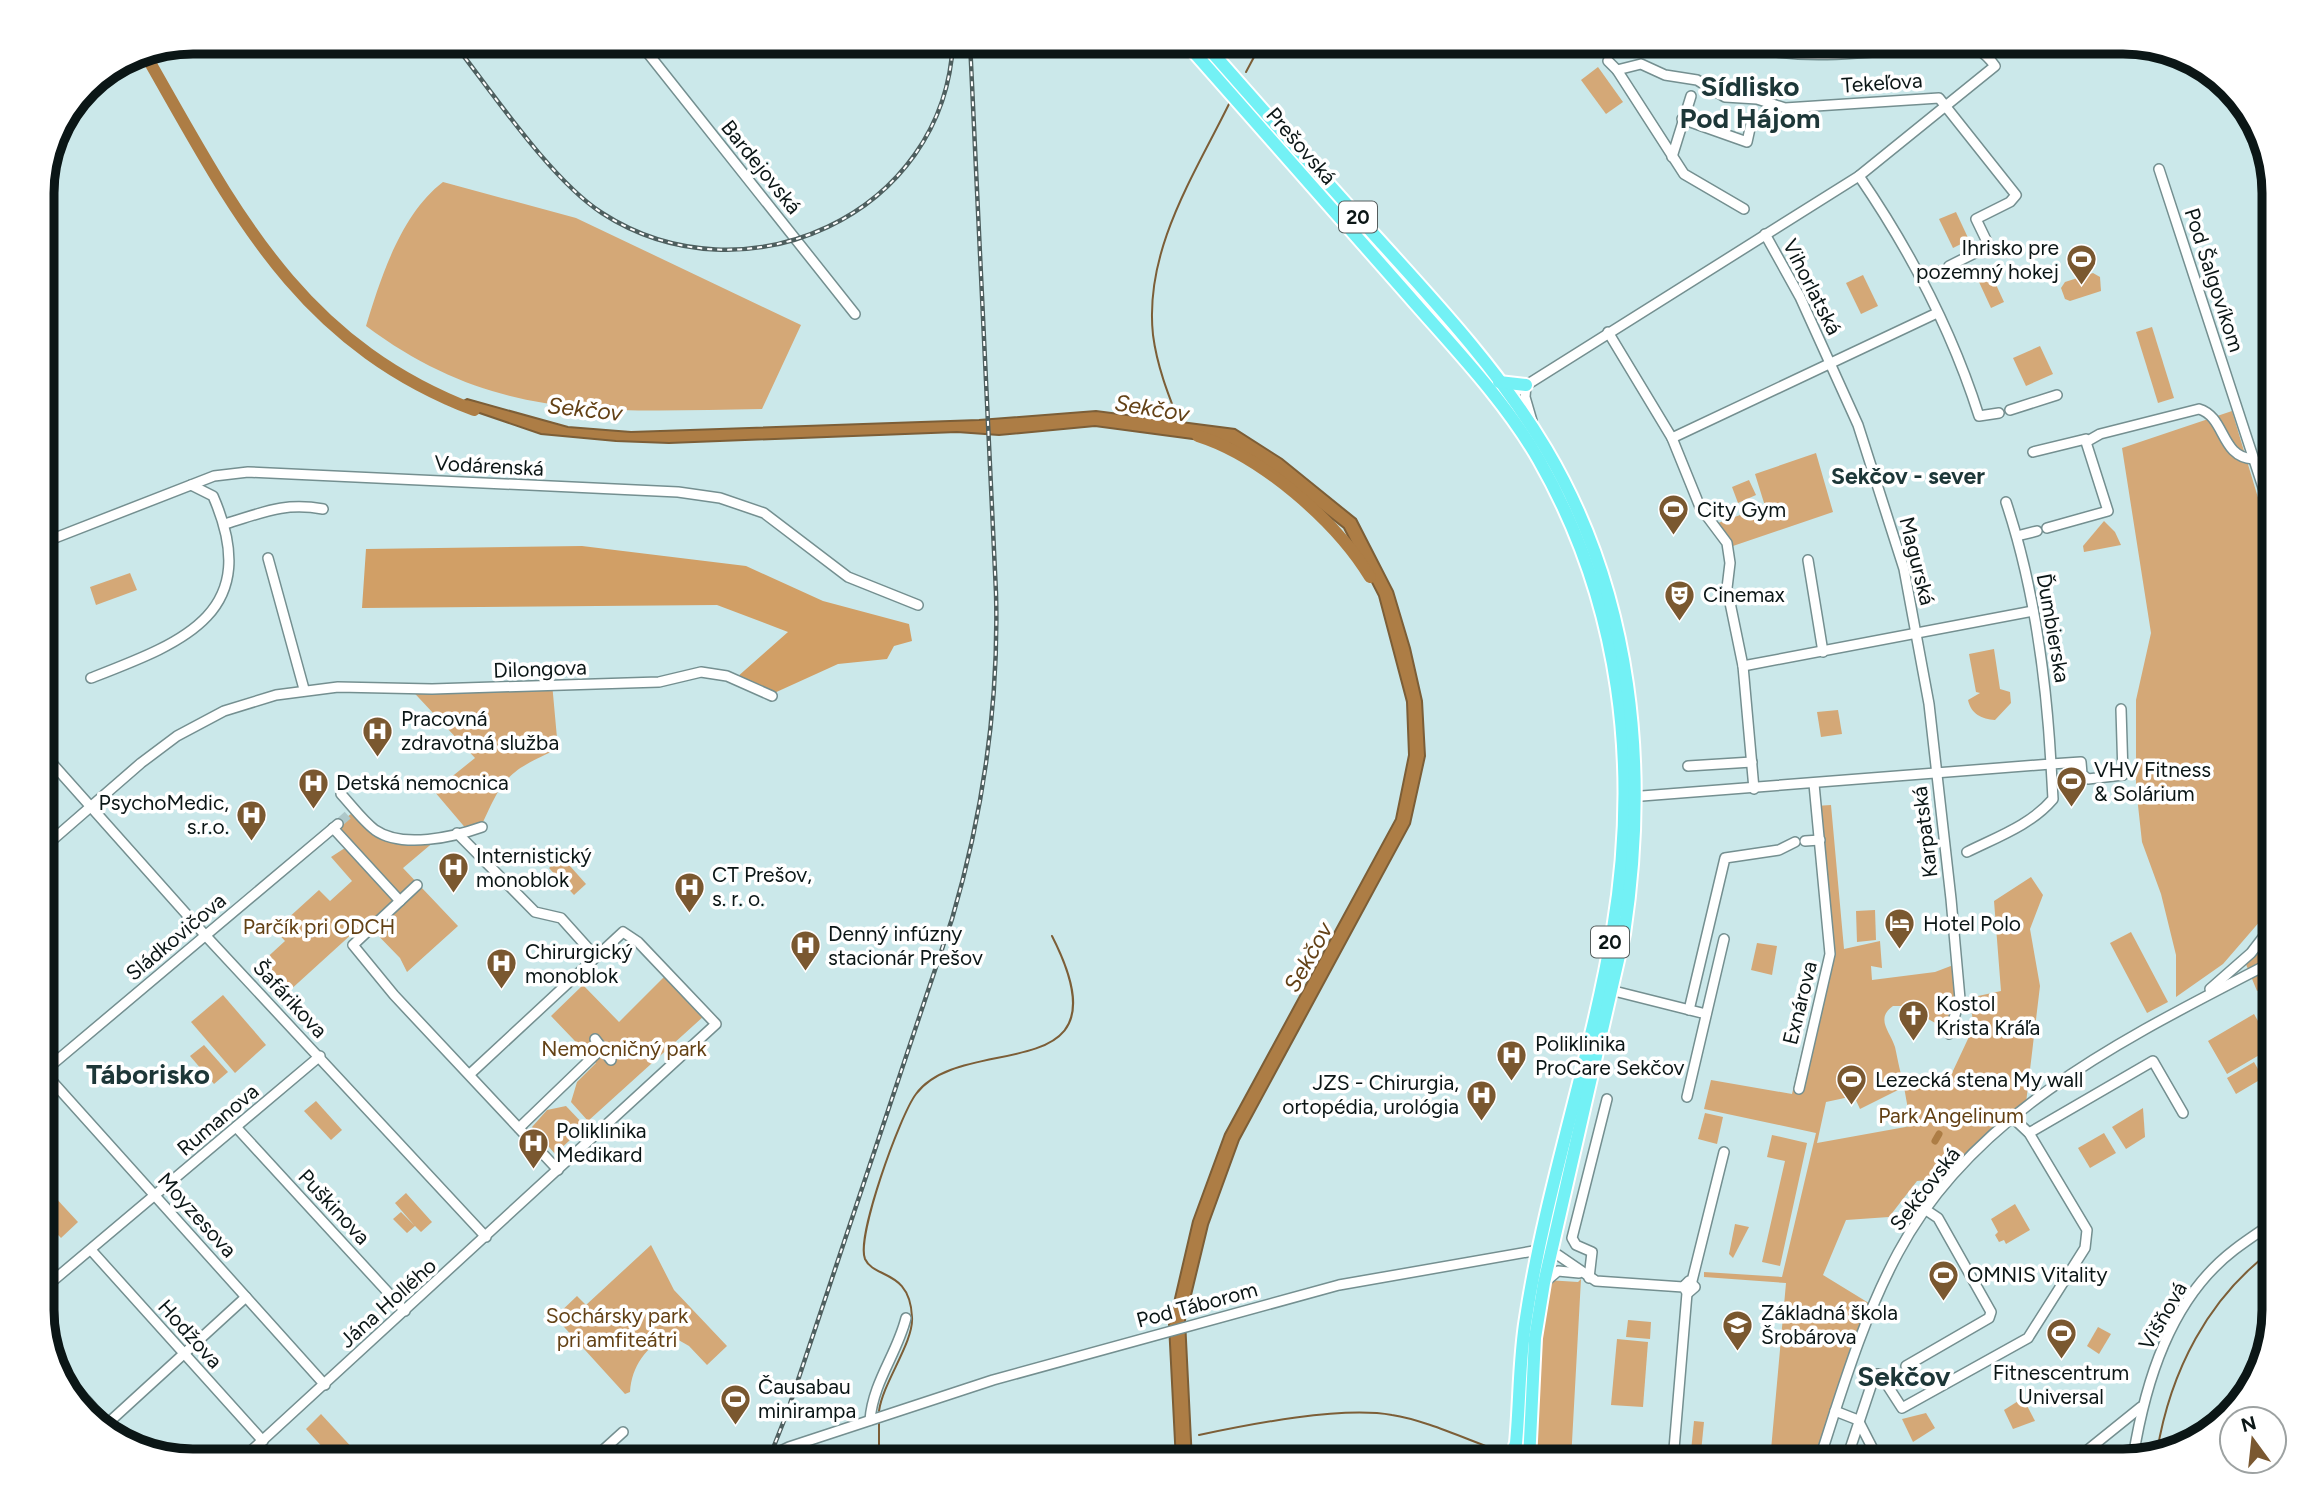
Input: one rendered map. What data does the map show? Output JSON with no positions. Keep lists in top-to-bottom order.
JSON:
{
  "streets": {
    "main road": ["Prešovská", "20"],
    "street": [
      "Tekeľova",
      "Bardejovská",
      "Pod Šalgovíkom",
      "Vihorlatská",
      "Vodárenská",
      "Magurská",
      "Ďumbierska",
      "Dilongova",
      "Karpatská",
      "Sládkovičova",
      "Šafárikova",
      "Exnárova",
      "Rumanova",
      "Sekčovská",
      "Puškinova",
      "Moyzesova",
      "Jána Hollého",
      "Pod Táborom",
      "Višňová",
      "Hodžova"
    ]
  },
  "crossings": [
    ["Prešovská", "20"],
    ["Prešovská", "Vihorlatská"],
    ["20", "Vihorlatská"],
    ["20", "Pod Táborom"],
    ["Vihorlatská", "Magurská"],
    ["Magurská", "Karpatská"],
    ["Dilongova", "Šafárikova"],
    ["Karpatská", "Exnárova"],
    ["Sládkovičova", "Šafárikova"],
    ["Šafárikova", "Rumanova"],
    ["Šafárikova", "Jána Hollého"],
    ["Rumanova", "Puškinova"],
    ["Rumanova", "Moyzesova"],
    ["Rumanova", "Hodžova"],
    ["Puškinova", "Jána Hollého"],
    ["Moyzesova", "Jána Hollého"],
    ["Jána Hollého", "Hodžova"]
  ],
  "districts": [
    "Sídlisko Pod Hájom",
    "Sekčov - sever",
    "Táborisko",
    "Sekčov"
  ],
  "water": ["Sekčov"],
  "parks": [
    "Parčík pri ODCH",
    "Nemocničný park",
    "Park Angelinum",
    "Sochársky park pri amfiteátri"
  ],
  "places": {
    "sports": [
      "Ihrisko pre pozemný hokej",
      "City Gym",
      "VHV Fitness & Solárium",
      "Lezecká stena My wall",
      "OMNIS Vitality",
      "Fitnescentrum Universal",
      "Čausabau minirampa"
    ],
    "theatre": ["Cinemax"],
    "hospital": [
      "Pracovná zdravotná služba",
      "Detská nemocnica",
      "PsychoMedic, s.r.o.",
      "Internistický monoblok",
      "CT Prešov, s. r. o.",
      "Denný infúzny stacionár Prešov",
      "Chirurgický monoblok",
      "Poliklinika ProCare Sekčov",
      "JZS - Chirurgia, ortopédia, urológia",
      "Poliklinika Medikard"
    ],
    "hotel": ["Hotel Polo"],
    "church": ["Kostol Krista Kráľa"],
    "school or university": ["Základná škola Šrobárova"]
  },
  "north": "top"
}
